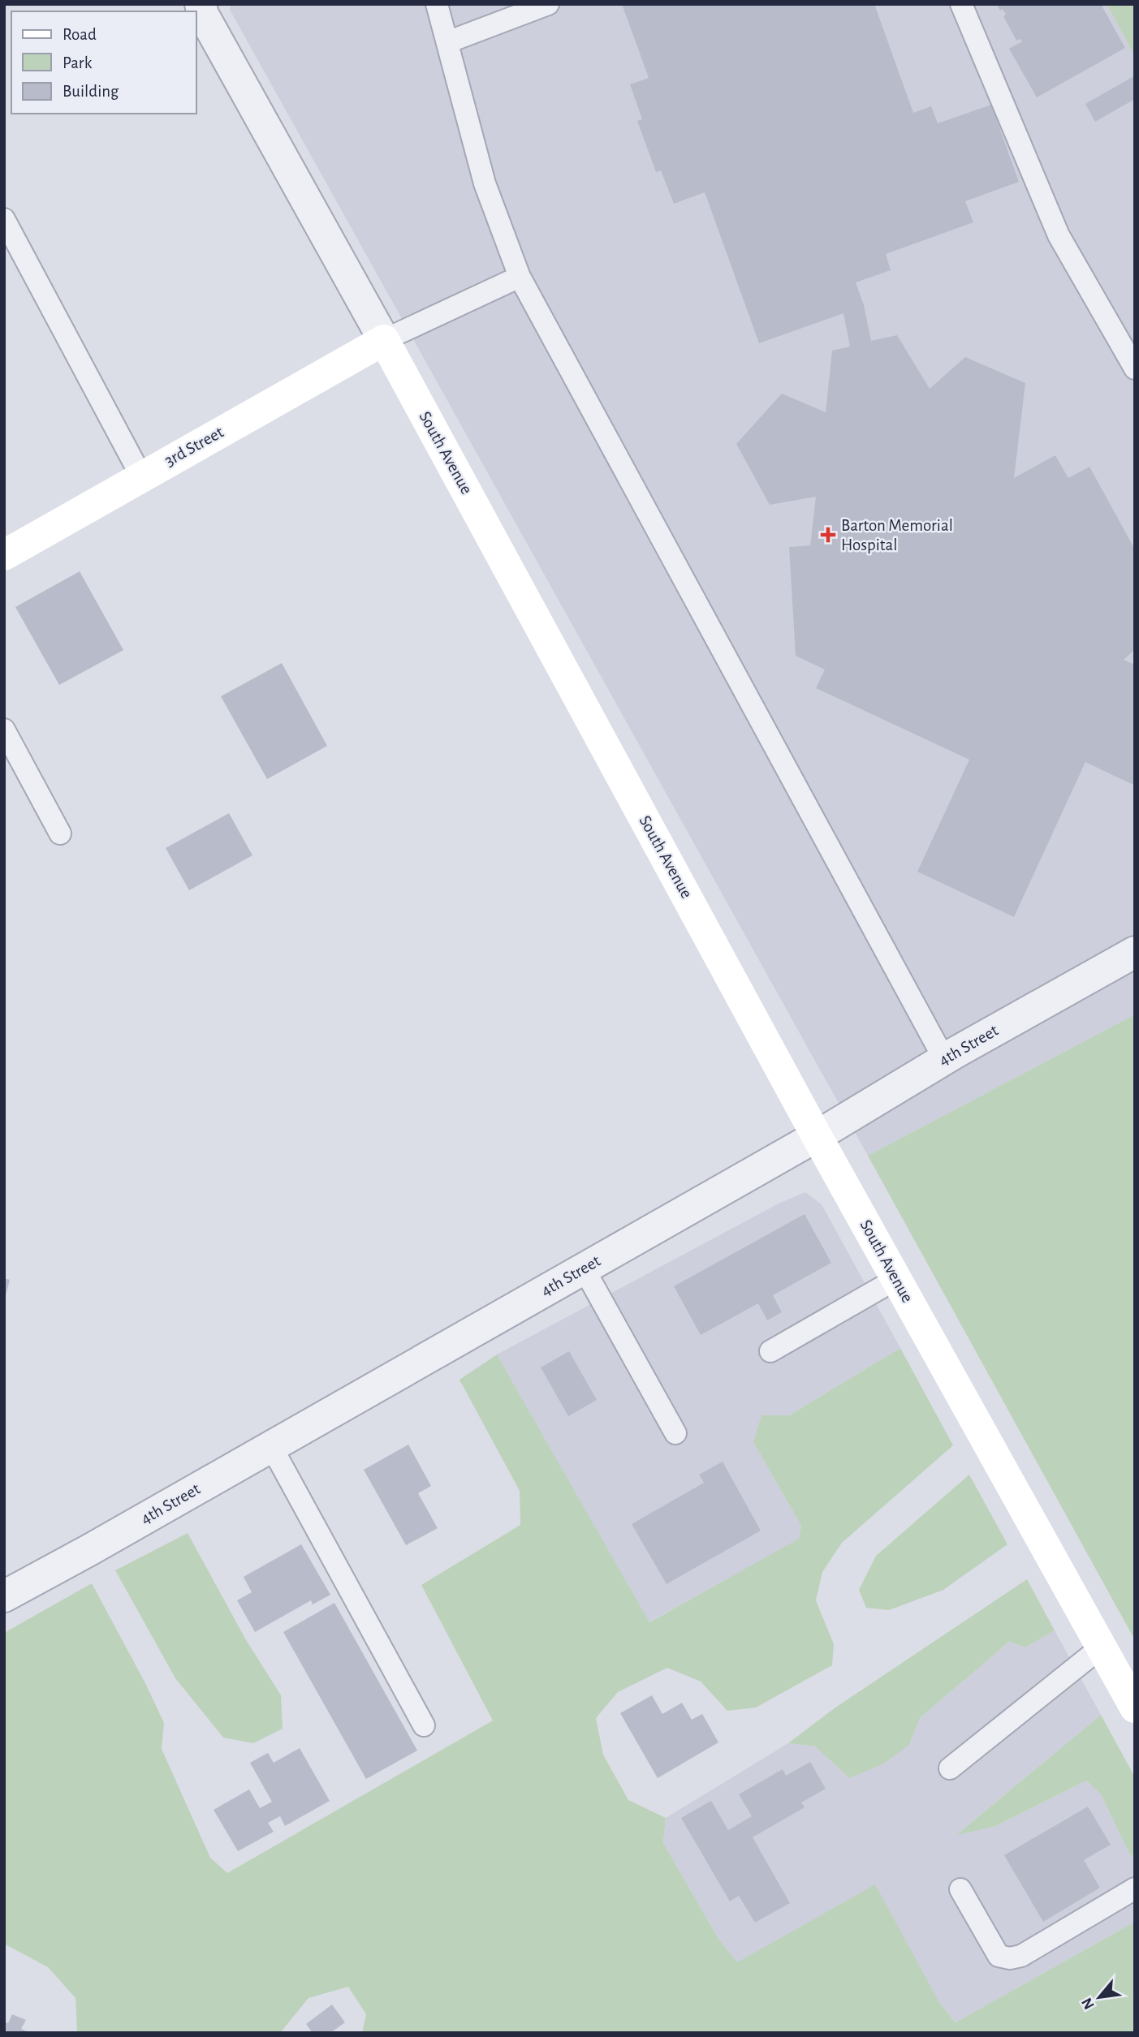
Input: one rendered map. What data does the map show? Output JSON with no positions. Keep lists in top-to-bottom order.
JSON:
{
  "streets": {
    "street": ["3rd Street", "South Avenue", "4th Street"]
  },
  "crossings": [
    ["3rd Street", "South Avenue"],
    ["South Avenue", "4th Street"]
  ],
  "places": {
    "health": ["Barton Memorial Hospital"]
  },
  "legend": ["Road", "Park", "Building"],
  "north": "bottom left"
}
